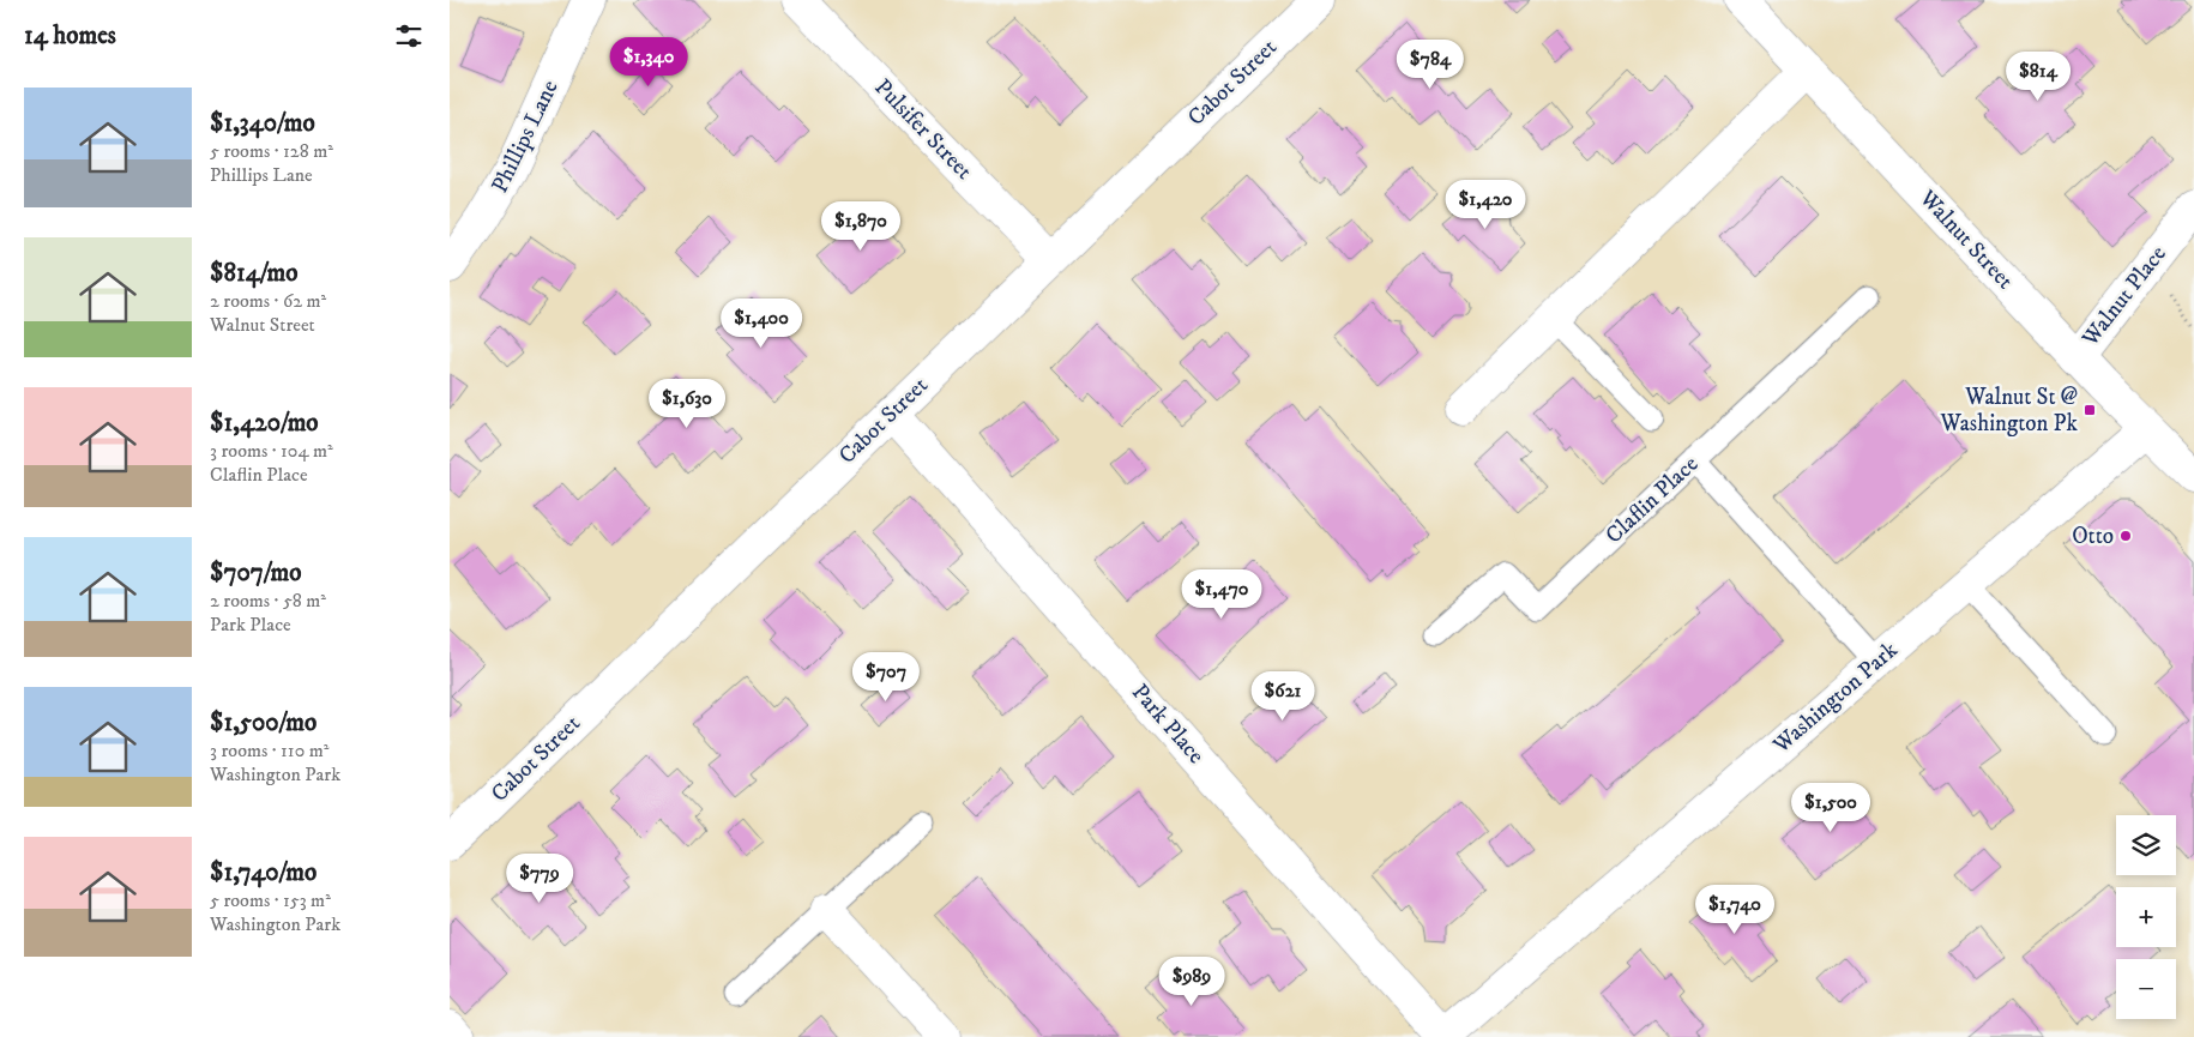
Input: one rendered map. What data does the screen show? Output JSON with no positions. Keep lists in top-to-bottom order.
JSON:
{
  "streets": {
    "street": [
      "Cabot Street",
      "Pulsifer Street",
      "Phillips Lane",
      "Walnut Street",
      "Walnut Place",
      "Washington Park",
      "Park Place"
    ],
    "lane": ["Claflin Place"]
  },
  "crossings": [
    ["Cabot Street", "Pulsifer Street"],
    ["Cabot Street", "Park Place"],
    ["Walnut Street", "Walnut Place"],
    ["Walnut Street", "Washington Park"],
    ["Washington Park", "Park Place"]
  ],
  "places": {
    "transit": ["Walnut St @ Washington Pk"],
    "other": ["Otto"]
  },
  "page": {
    "heading": "14 homes",
    "price": [
      "$1,340",
      "$784",
      "$814",
      "$1,420",
      "$1,870",
      "$1,400",
      "$1,630",
      "$1,470",
      "$707",
      "$621",
      "$1,500",
      "$779",
      "$1,740",
      "$989"
    ],
    "list": [
      {
        "name": "$1,340/mo",
        "note": "5 rooms · 128 m² · Phillips Lane"
      },
      {
        "name": "$814/mo",
        "note": "2 rooms · 62 m² · Walnut Street"
      },
      {
        "name": "$1,420/mo",
        "note": "3 rooms · 104 m² · Claflin Place"
      },
      {
        "name": "$707/mo",
        "note": "2 rooms · 58 m² · Park Place"
      },
      {
        "name": "$1,500/mo",
        "note": "3 rooms · 110 m² · Washington Park"
      },
      {
        "name": "$1,740/mo",
        "note": "5 rooms · 153 m² · Washington Park"
      }
    ],
    "map_buttons": ["+", "−"]
  }
}
